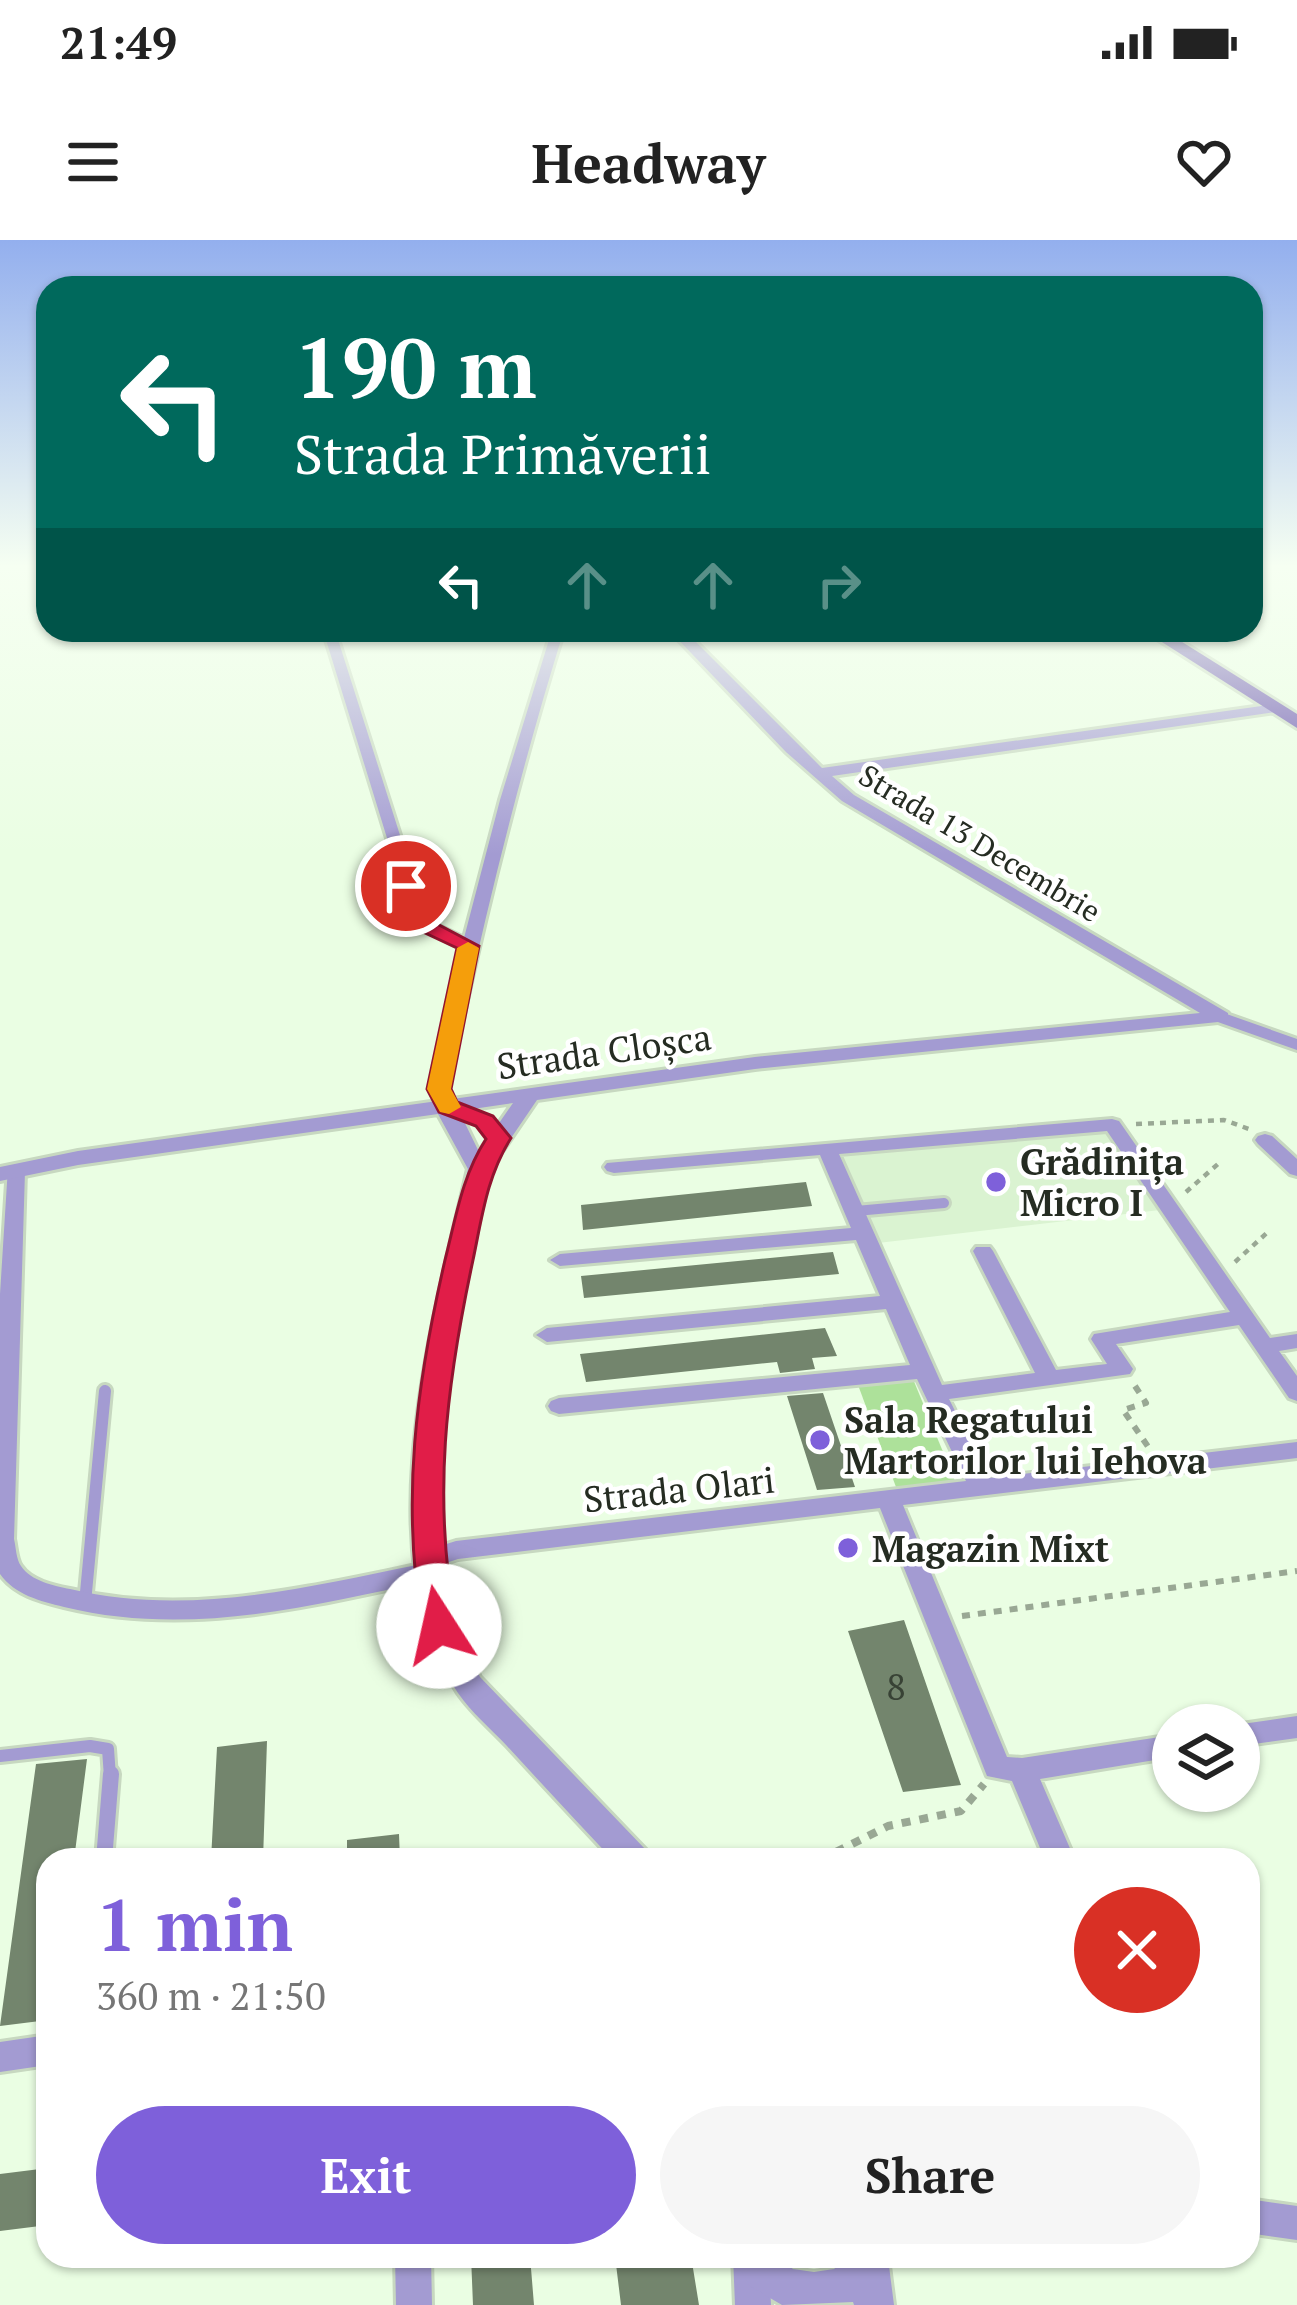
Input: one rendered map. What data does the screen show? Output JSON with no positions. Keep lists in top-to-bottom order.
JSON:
{
  "streets": {
    "street": ["Strada 13 Decembrie", "Strada Cloșca", "Strada Olari"]
  },
  "crossings": [
    ["Strada 13 Decembrie", "Strada Cloșca"]
  ],
  "places": ["Grădinița Micro I", "Sala Regatului Martorilor lui Iehova", "Magazin Mixt"],
  "house_numbers": ["8"],
  "page": {
    "status": "21:49",
    "header": "Headway",
    "turn": ["190 m", "Strada Primăverii"],
    "heading": ["1 min", "360 m · 21:50"],
    "buttons": ["Exit", "Share"]
  }
}
